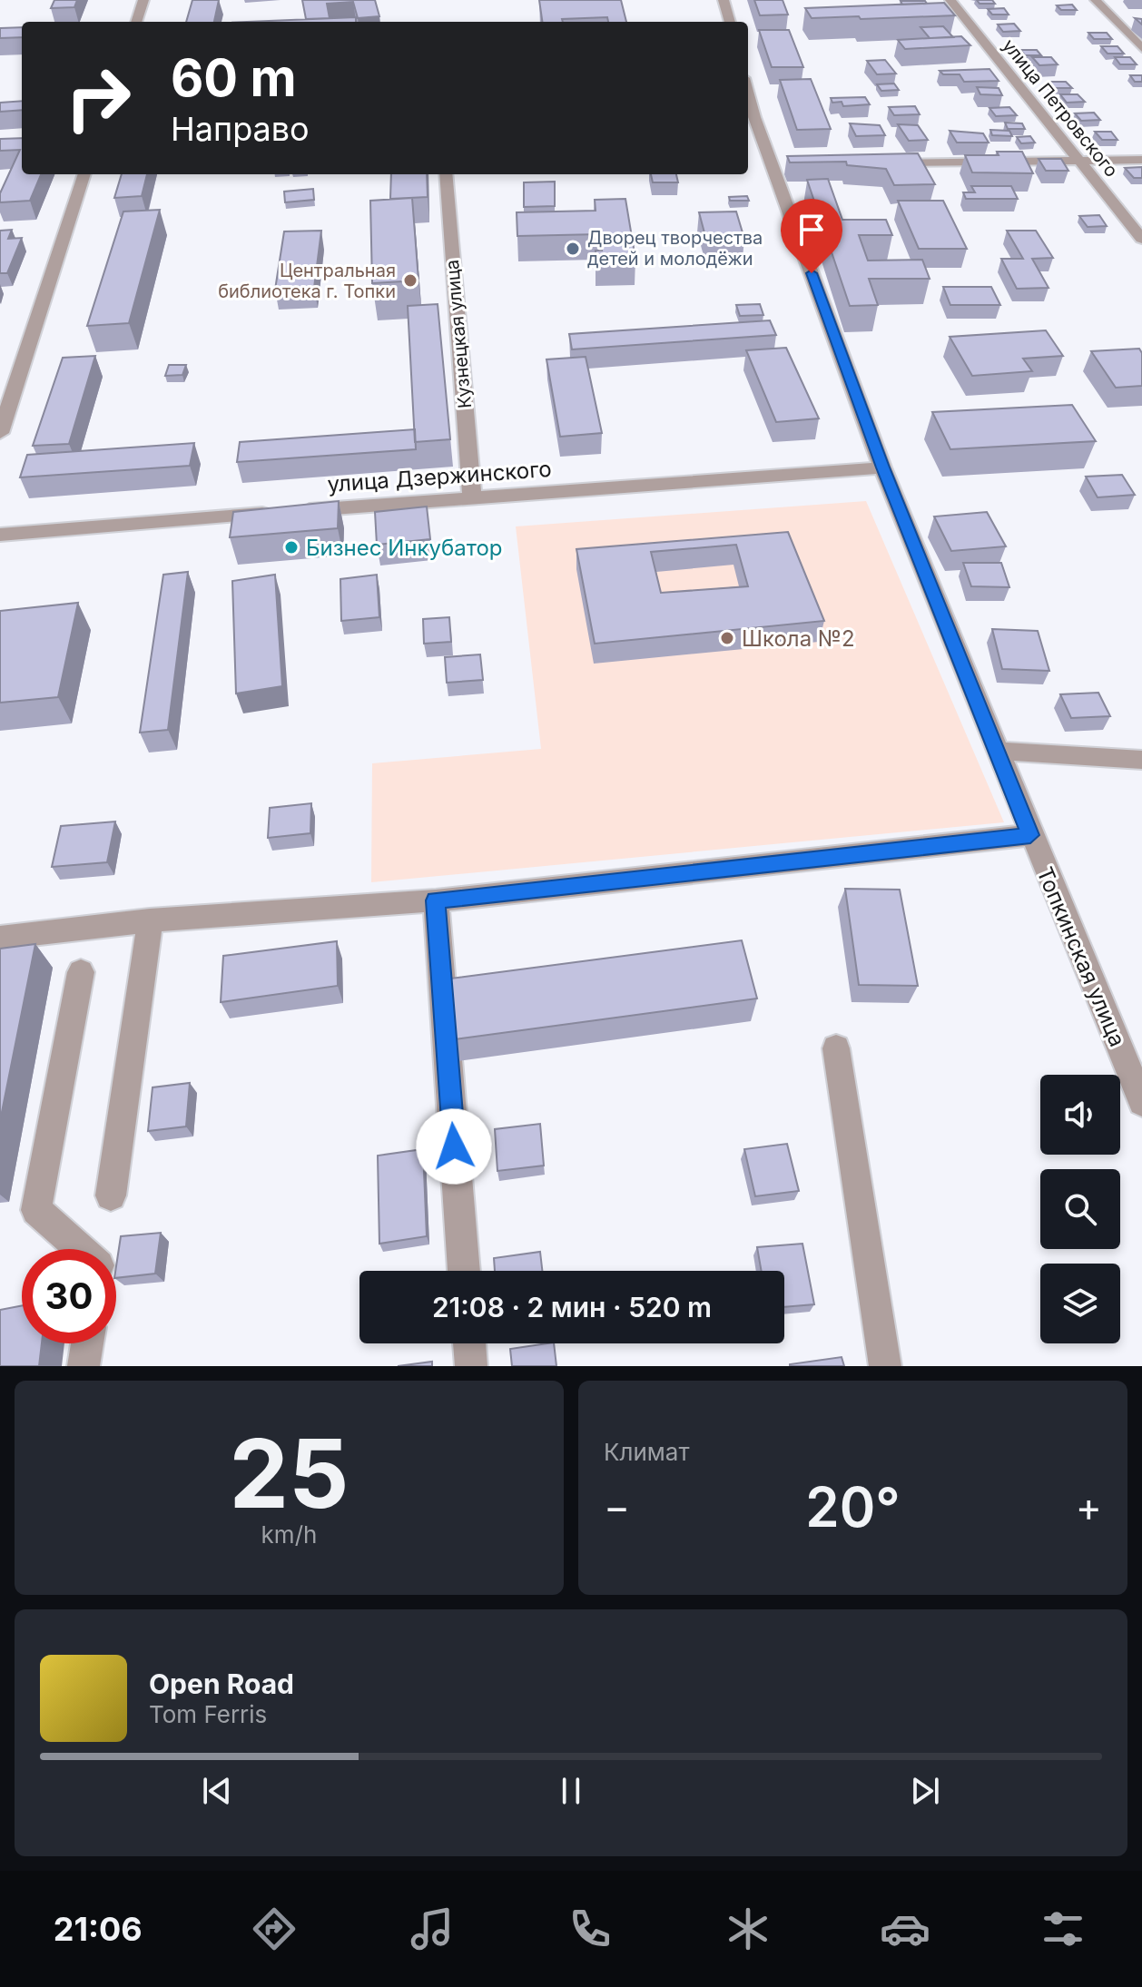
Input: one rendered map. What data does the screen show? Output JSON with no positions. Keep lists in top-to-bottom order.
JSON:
{
  "streets": {
    "street": [
      "улица Петровского",
      "Кузнецкая улица",
      "улица Дзержинского",
      "Топкинская улица"
    ]
  },
  "crossings": [
    ["Кузнецкая улица", "улица Дзержинского"],
    ["улица Дзержинского", "Топкинская улица"]
  ],
  "places": [
    "Дворец творчества детей и молодёжи",
    "Центральная библиотека г. Топки",
    "Бизнес Инкубатор",
    "Школа №2"
  ],
  "page": {
    "turn": ["60 m", "Направо"],
    "limit": "30",
    "trip": "21:08 · 2 мин · 520 m",
    "tile": [
      ["25", "km/h"],
      "Климат"
    ],
    "heat": ["−", "20°", "+"],
    "song": ["Open Road", "Tom Ferris"],
    "tabs": "21:06"
  }
}
